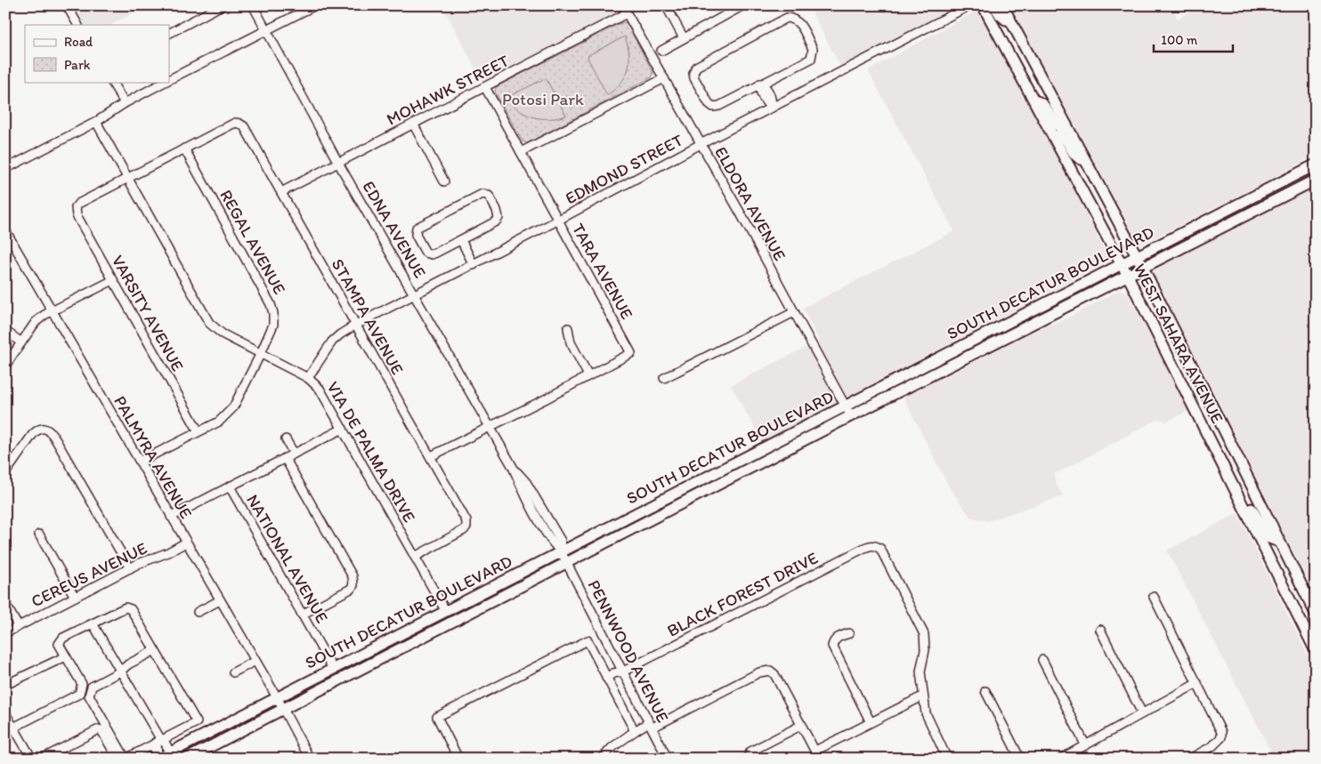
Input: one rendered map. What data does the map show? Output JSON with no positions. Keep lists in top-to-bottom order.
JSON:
{
  "streets": {
    "main road": ["SOUTH DECATUR BOULEVARD", "WEST SAHARA AVENUE"],
    "street": [
      "MOHAWK STREET",
      "EDMOND STREET",
      "ELDORA AVENUE",
      "EDNA AVENUE",
      "REGAL AVENUE",
      "TARA AVENUE",
      "VARSITY AVENUE",
      "STAMPA AVENUE",
      "VIA DE PALMA DRIVE",
      "PALMYRA AVENUE",
      "NATIONAL AVENUE",
      "CEREUS AVENUE",
      "BLACK FOREST DRIVE",
      "PENNWOOD AVENUE"
    ]
  },
  "crossings": [
    ["MOHAWK STREET", "ELDORA AVENUE"],
    ["MOHAWK STREET", "EDNA AVENUE"],
    ["MOHAWK STREET", "TARA AVENUE"],
    ["MOHAWK STREET", "STAMPA AVENUE"],
    ["EDMOND STREET", "ELDORA AVENUE"],
    ["EDMOND STREET", "EDNA AVENUE"],
    ["EDMOND STREET", "TARA AVENUE"],
    ["EDMOND STREET", "STAMPA AVENUE"],
    ["EDMOND STREET", "VIA DE PALMA DRIVE"],
    ["ELDORA AVENUE", "SOUTH DECATUR BOULEVARD"],
    ["EDNA AVENUE", "SOUTH DECATUR BOULEVARD"],
    ["EDNA AVENUE", "PENNWOOD AVENUE"],
    ["REGAL AVENUE", "STAMPA AVENUE"],
    ["REGAL AVENUE", "VIA DE PALMA DRIVE"],
    ["SOUTH DECATUR BOULEVARD", "WEST SAHARA AVENUE"],
    ["SOUTH DECATUR BOULEVARD", "VIA DE PALMA DRIVE"],
    ["SOUTH DECATUR BOULEVARD", "PALMYRA AVENUE"],
    ["SOUTH DECATUR BOULEVARD", "NATIONAL AVENUE"],
    ["SOUTH DECATUR BOULEVARD", "PENNWOOD AVENUE"],
    ["VARSITY AVENUE", "VIA DE PALMA DRIVE"],
    ["STAMPA AVENUE", "VIA DE PALMA DRIVE"],
    ["PALMYRA AVENUE", "CEREUS AVENUE"],
    ["BLACK FOREST DRIVE", "PENNWOOD AVENUE"]
  ],
  "parks": ["Potosi Park"],
  "legend": ["Road", "Park"],
  "scale_bar": "100 m"
}
